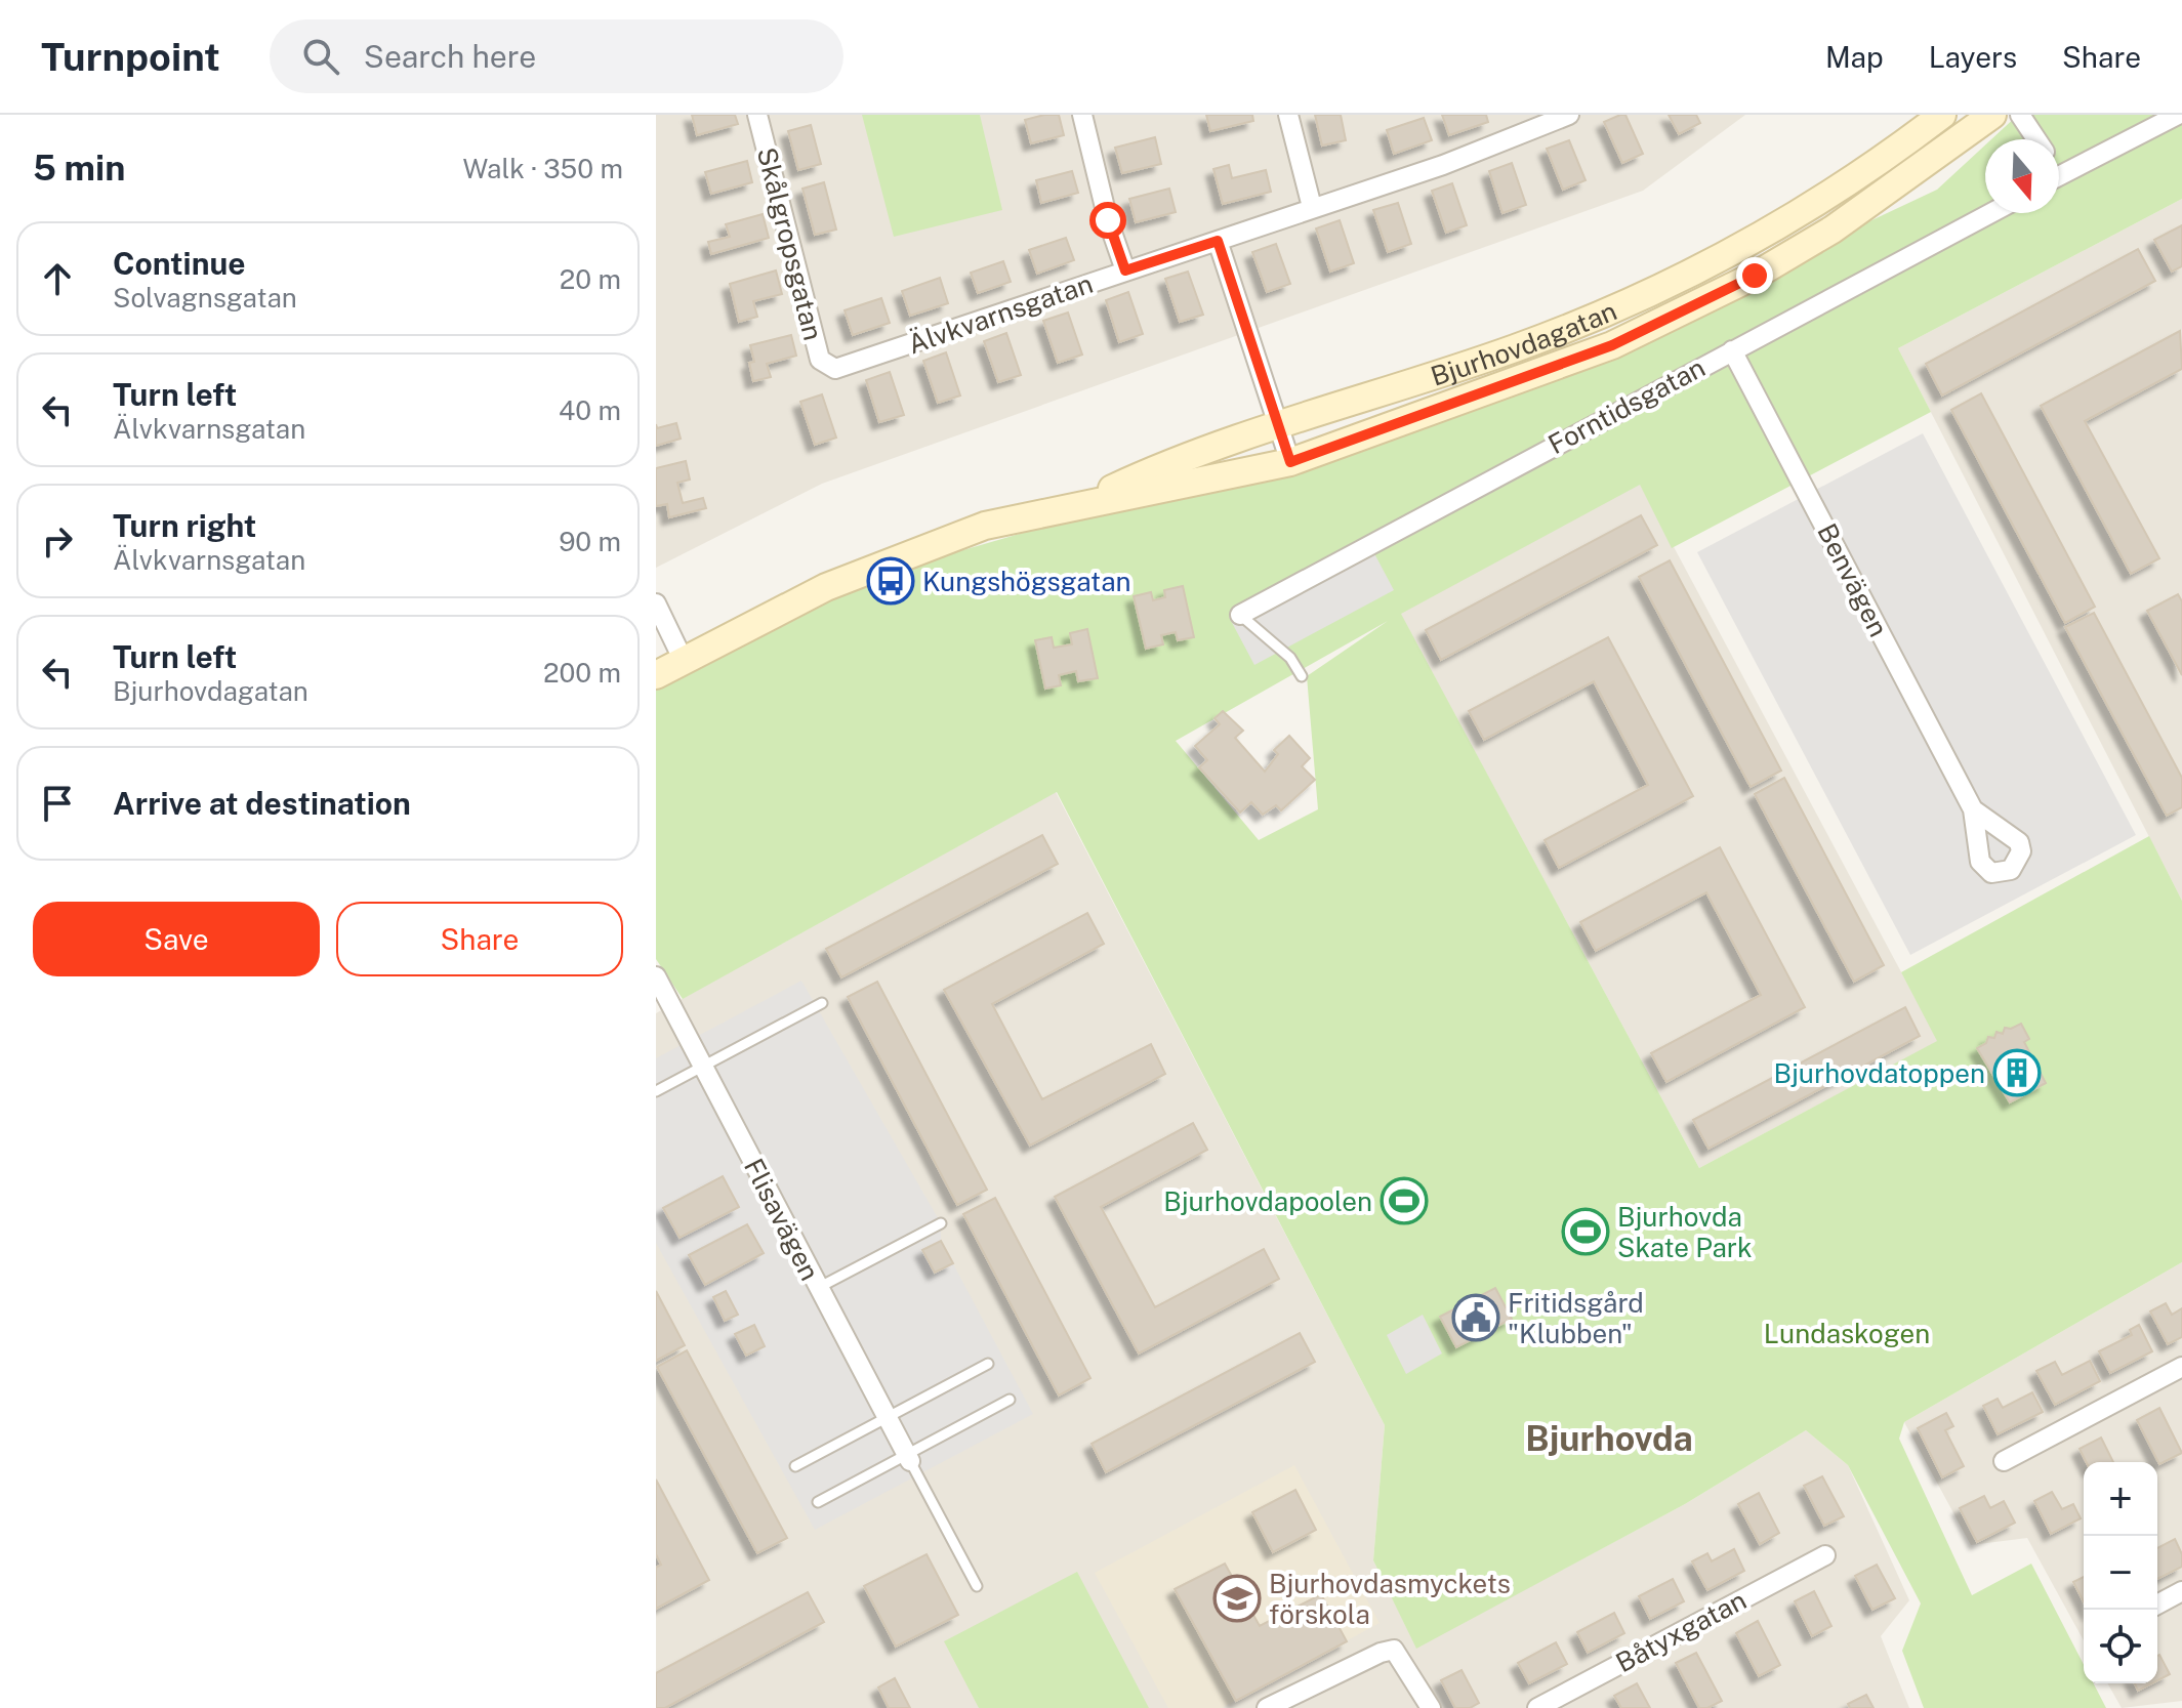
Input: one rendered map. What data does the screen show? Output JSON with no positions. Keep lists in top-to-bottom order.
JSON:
{
  "streets": {
    "main road": ["Bjurhovdagatan"],
    "street": [
      "Skålgropsgatan",
      "Älvkvarnsgatan",
      "Forntidsgatan",
      "Benvägen",
      "Flisavägen",
      "Båtyxgatan"
    ]
  },
  "crossings": [
    ["Skålgropsgatan", "Älvkvarnsgatan"],
    ["Forntidsgatan", "Benvägen"]
  ],
  "districts": ["Bjurhovda"],
  "parks": ["Lundaskogen"],
  "places": {
    "bus stop": ["Kungshögsgatan"],
    "building": ["Bjurhovdatoppen"],
    "sports": ["Bjurhovdapoolen", "Bjurhovda Skate Park"],
    "public building": ["Fritidsgård \"Klubben\""],
    "school or university": ["Bjurhovdasmyckets förskola"]
  },
  "north": "bottom",
  "page": {
    "header": "Turnpoint",
    "search": "Search here",
    "nav": ["Map", "Layers", "Share"],
    "heading": ["5 min", "Walk · 350 m"],
    "list": [
      ["Continue", "Solvagnsgatan", "20 m"],
      ["Turn left", "Älvkvarnsgatan", "40 m"],
      ["Turn right", "Älvkvarnsgatan", "90 m"],
      ["Turn left", "Bjurhovdagatan", "200 m"],
      "Arrive at destination"
    ],
    "buttons": ["Save", "Share"],
    "map_buttons": ["+", "−"]
  }
}
